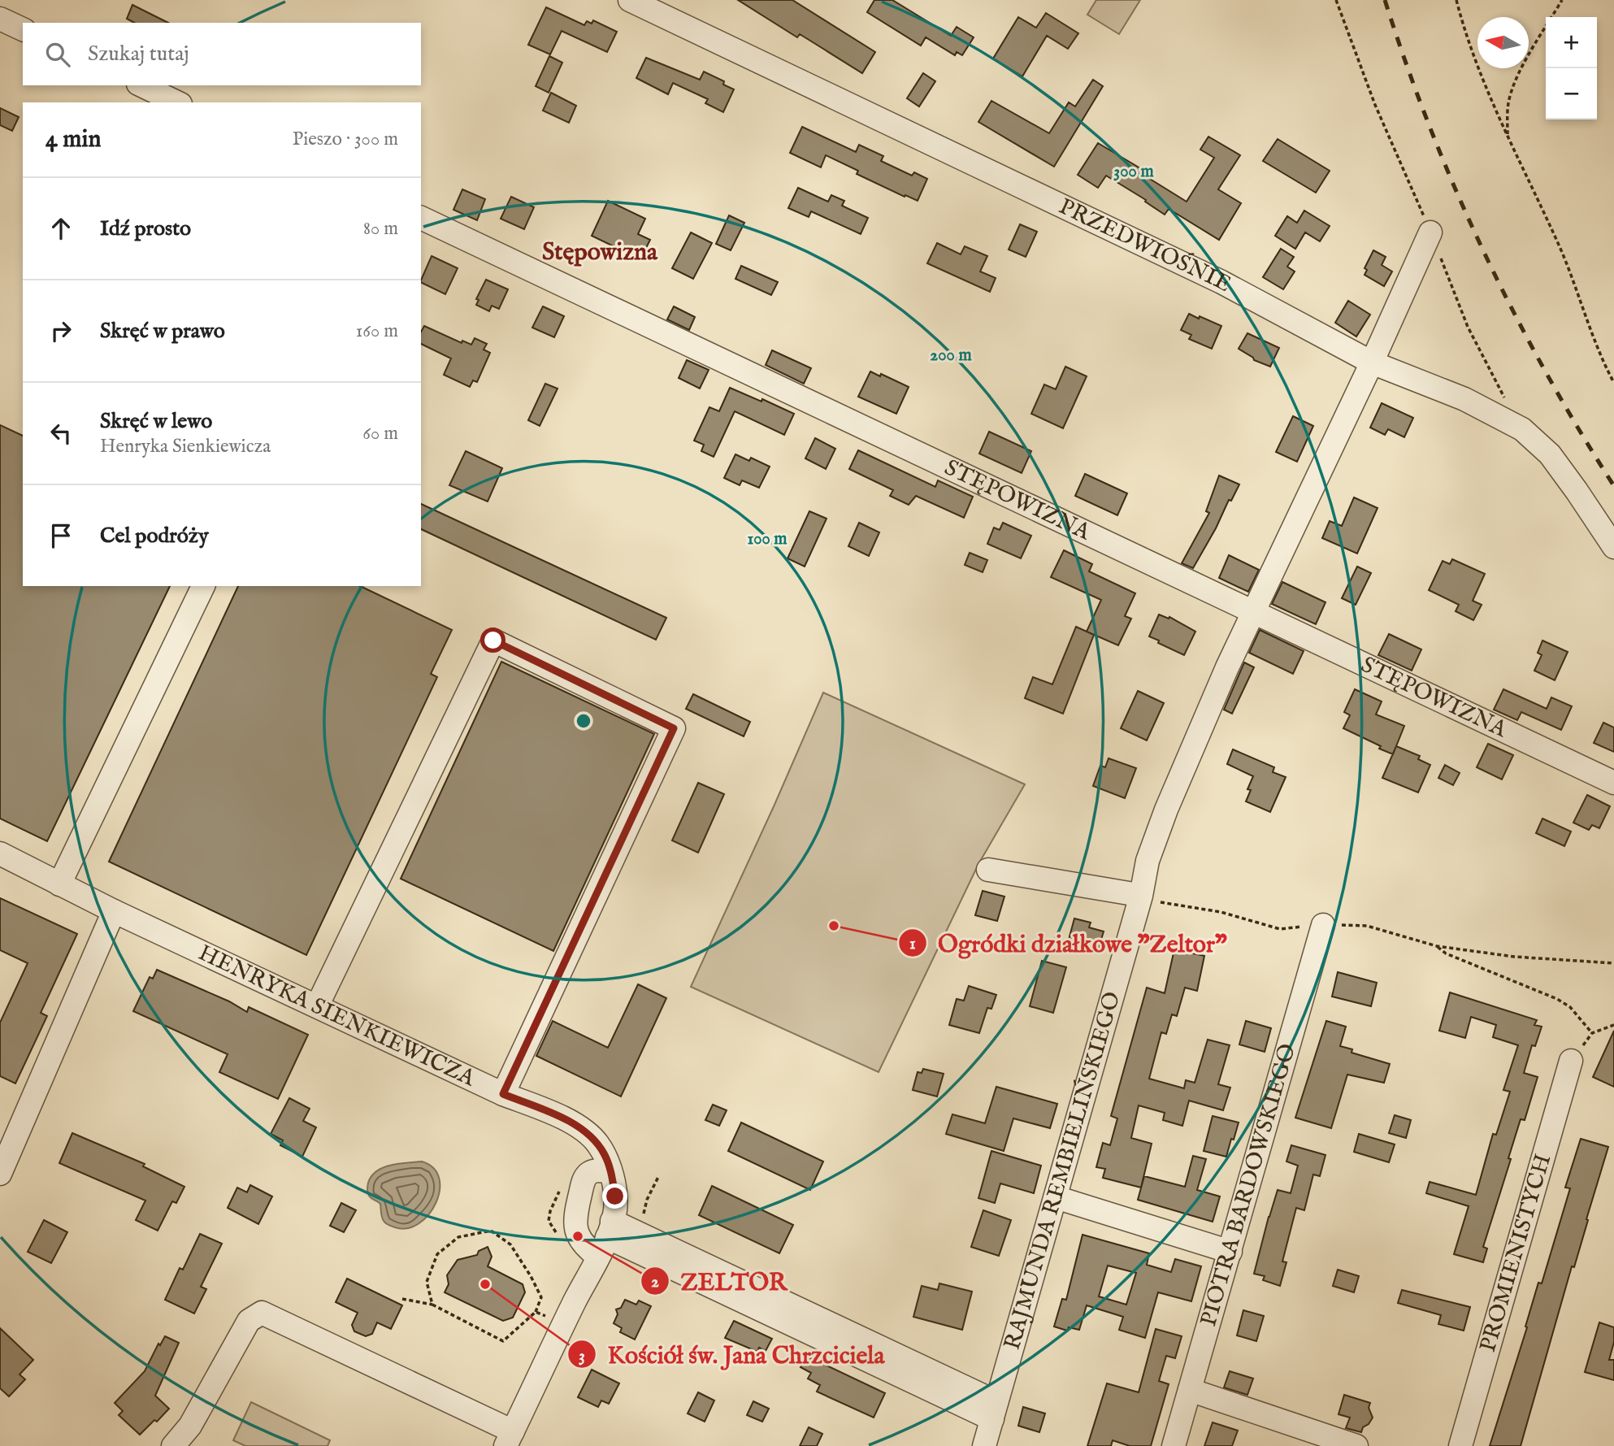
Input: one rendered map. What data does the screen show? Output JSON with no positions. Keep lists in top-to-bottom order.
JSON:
{
  "streets": {
    "street": [
      "PRZEDWIOŚNIE",
      "STĘPOWIZNA",
      "HENRYKA SIENKIEWICZA",
      "RAJMUNDA REMBIELIŃSKIEGO",
      "PIOTRA BARDOWSKIEGO",
      "PROMIENISTYCH"
    ]
  },
  "crossings": [
    ["PRZEDWIOŚNIE", "RAJMUNDA REMBIELIŃSKIEGO"],
    ["STĘPOWIZNA", "RAJMUNDA REMBIELIŃSKIEGO"]
  ],
  "districts": ["Stępowizna"],
  "places": ["Ogródki działkowe \"Zeltor\"", "ZELTOR", "Kościół św. Jana Chrzciciela"],
  "north": "left",
  "page": {
    "map_buttons": ["+", "−"],
    "search": "Szukaj tutaj",
    "heading": ["4 min", "Pieszo · 300 m"],
    "list": [
      ["Idź prosto", "80 m"],
      ["Skręć w prawo", "160 m"],
      ["Skręć w lewo", "Henryka Sienkiewicza", "60 m"],
      "Cel podróży"
    ]
  },
  "rings": ["300 m", "200 m", "100 m"]
}
